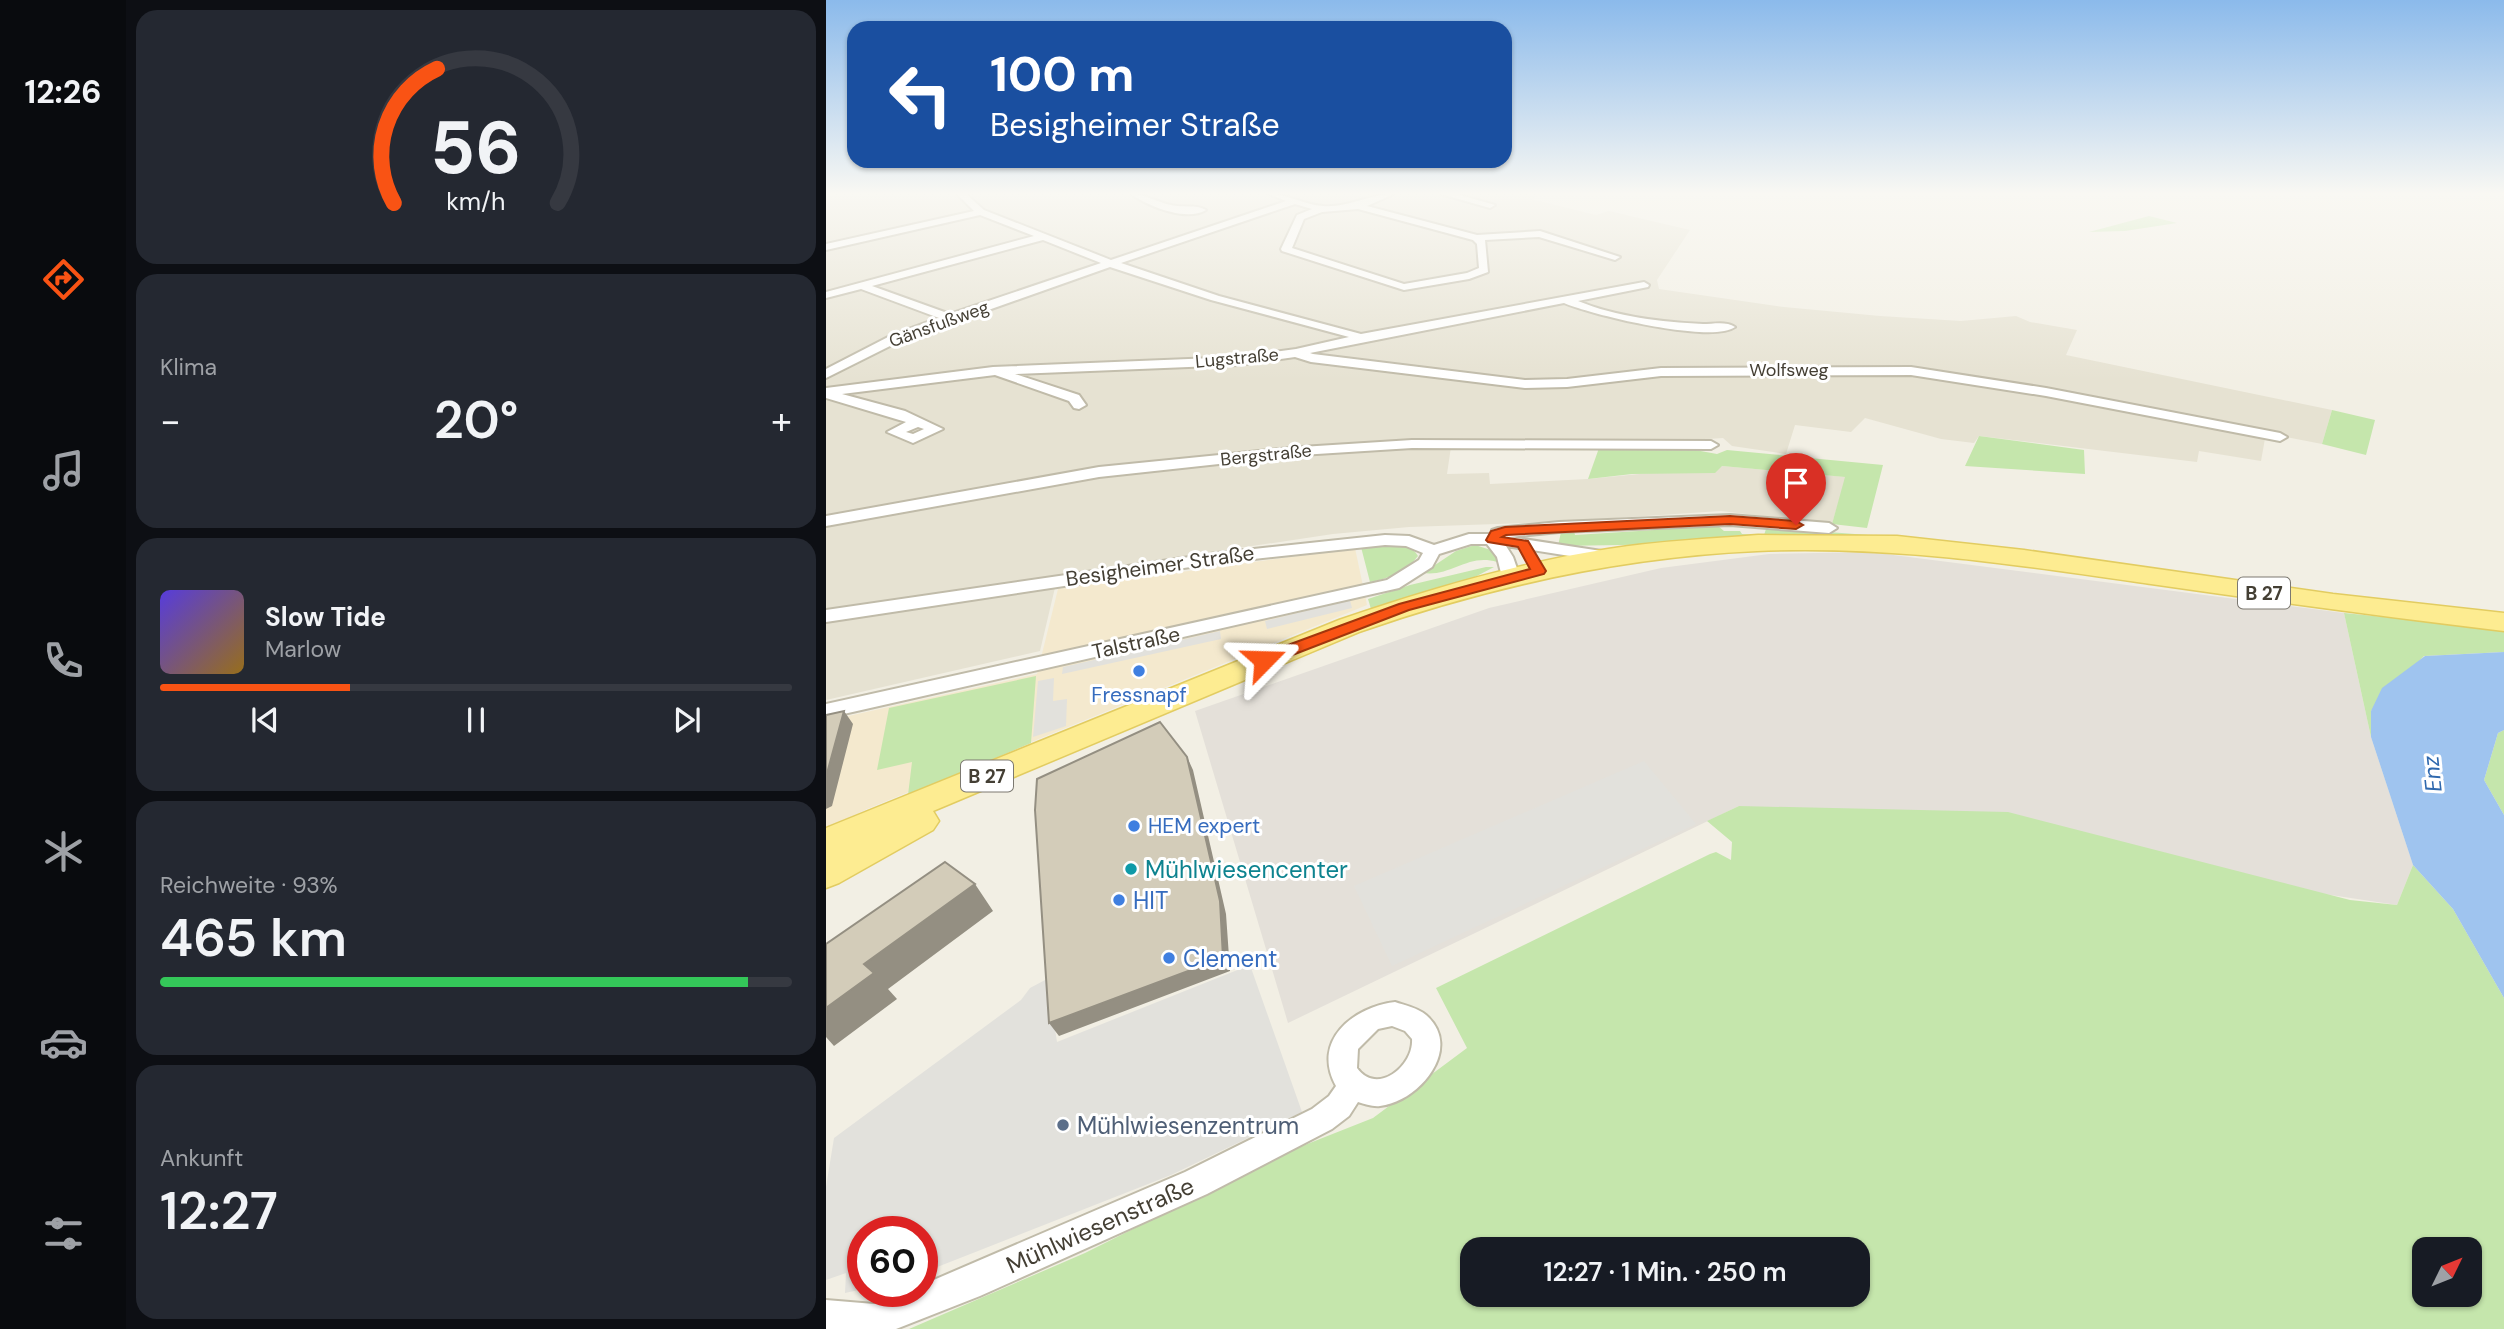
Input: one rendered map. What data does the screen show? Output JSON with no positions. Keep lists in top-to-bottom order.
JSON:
{
  "streets": {
    "main road": ["B 27"],
    "street": [
      "Gänsfußweg",
      "Lugstraße",
      "Wolfsweg",
      "Bergstraße",
      "Besigheimer Straße",
      "Talstraße",
      "Mühlwiesenstraße"
    ]
  },
  "crossings": [
    ["Lugstraße", "Wolfsweg"],
    ["Besigheimer Straße", "Talstraße"]
  ],
  "water": ["Enz"],
  "places": [
    "Fressnapf",
    "HEM expert",
    "Mühlwiesencenter",
    "HIT",
    "Clement",
    "Mühlwiesenzentrum"
  ],
  "north": "top right",
  "page": {
    "tabs": "12:26",
    "turn": ["100 m", "Besigheimer Straße"],
    "tile": [
      "Klima",
      ["Reichweite · 93%", "465 km"],
      ["Ankunft", "12:27"]
    ],
    "heat": ["−", "20°", "+"],
    "song": ["Slow Tide", "Marlow"],
    "limit": "60",
    "trip": "12:27 · 1 Min. · 250 m",
    "gauge": ["56", "km/h"]
  }
}
